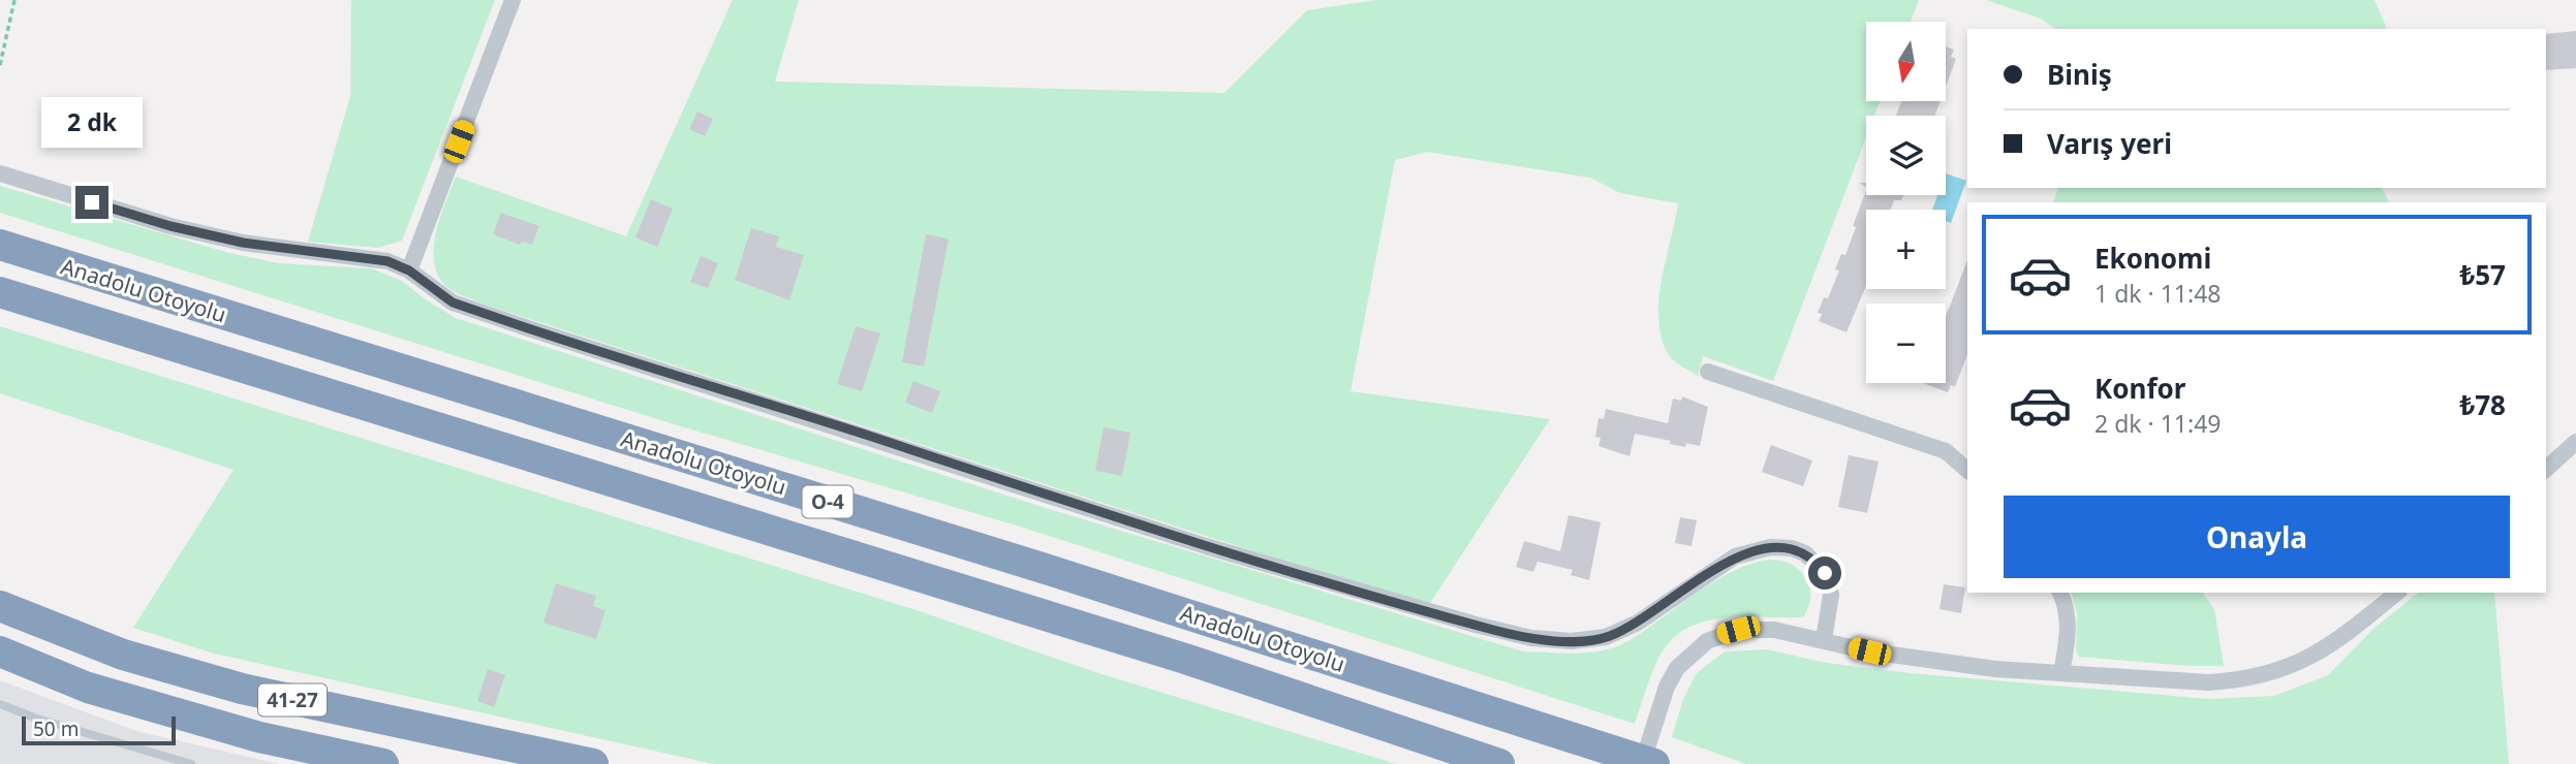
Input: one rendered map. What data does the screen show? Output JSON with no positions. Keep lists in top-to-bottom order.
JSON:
{
  "streets": {
    "highway": ["Anadolu Otoyolu", "O-4", "41-27"]
  },
  "scale_bar": "50 m",
  "north": "bottom",
  "page": {
    "map_buttons": ["+", "−"],
    "banner": ["Biniş", "Varış yeri"],
    "bubble": "2 dk",
    "list": [
      {
        "name": "Ekonomi",
        "note": "1 dk · 11:48",
        "value": "₺57"
      },
      {
        "name": "Konfor",
        "note": "2 dk · 11:49",
        "value": "₺78"
      }
    ],
    "buttons": "Onayla",
    "scale": "50 m"
  }
}
